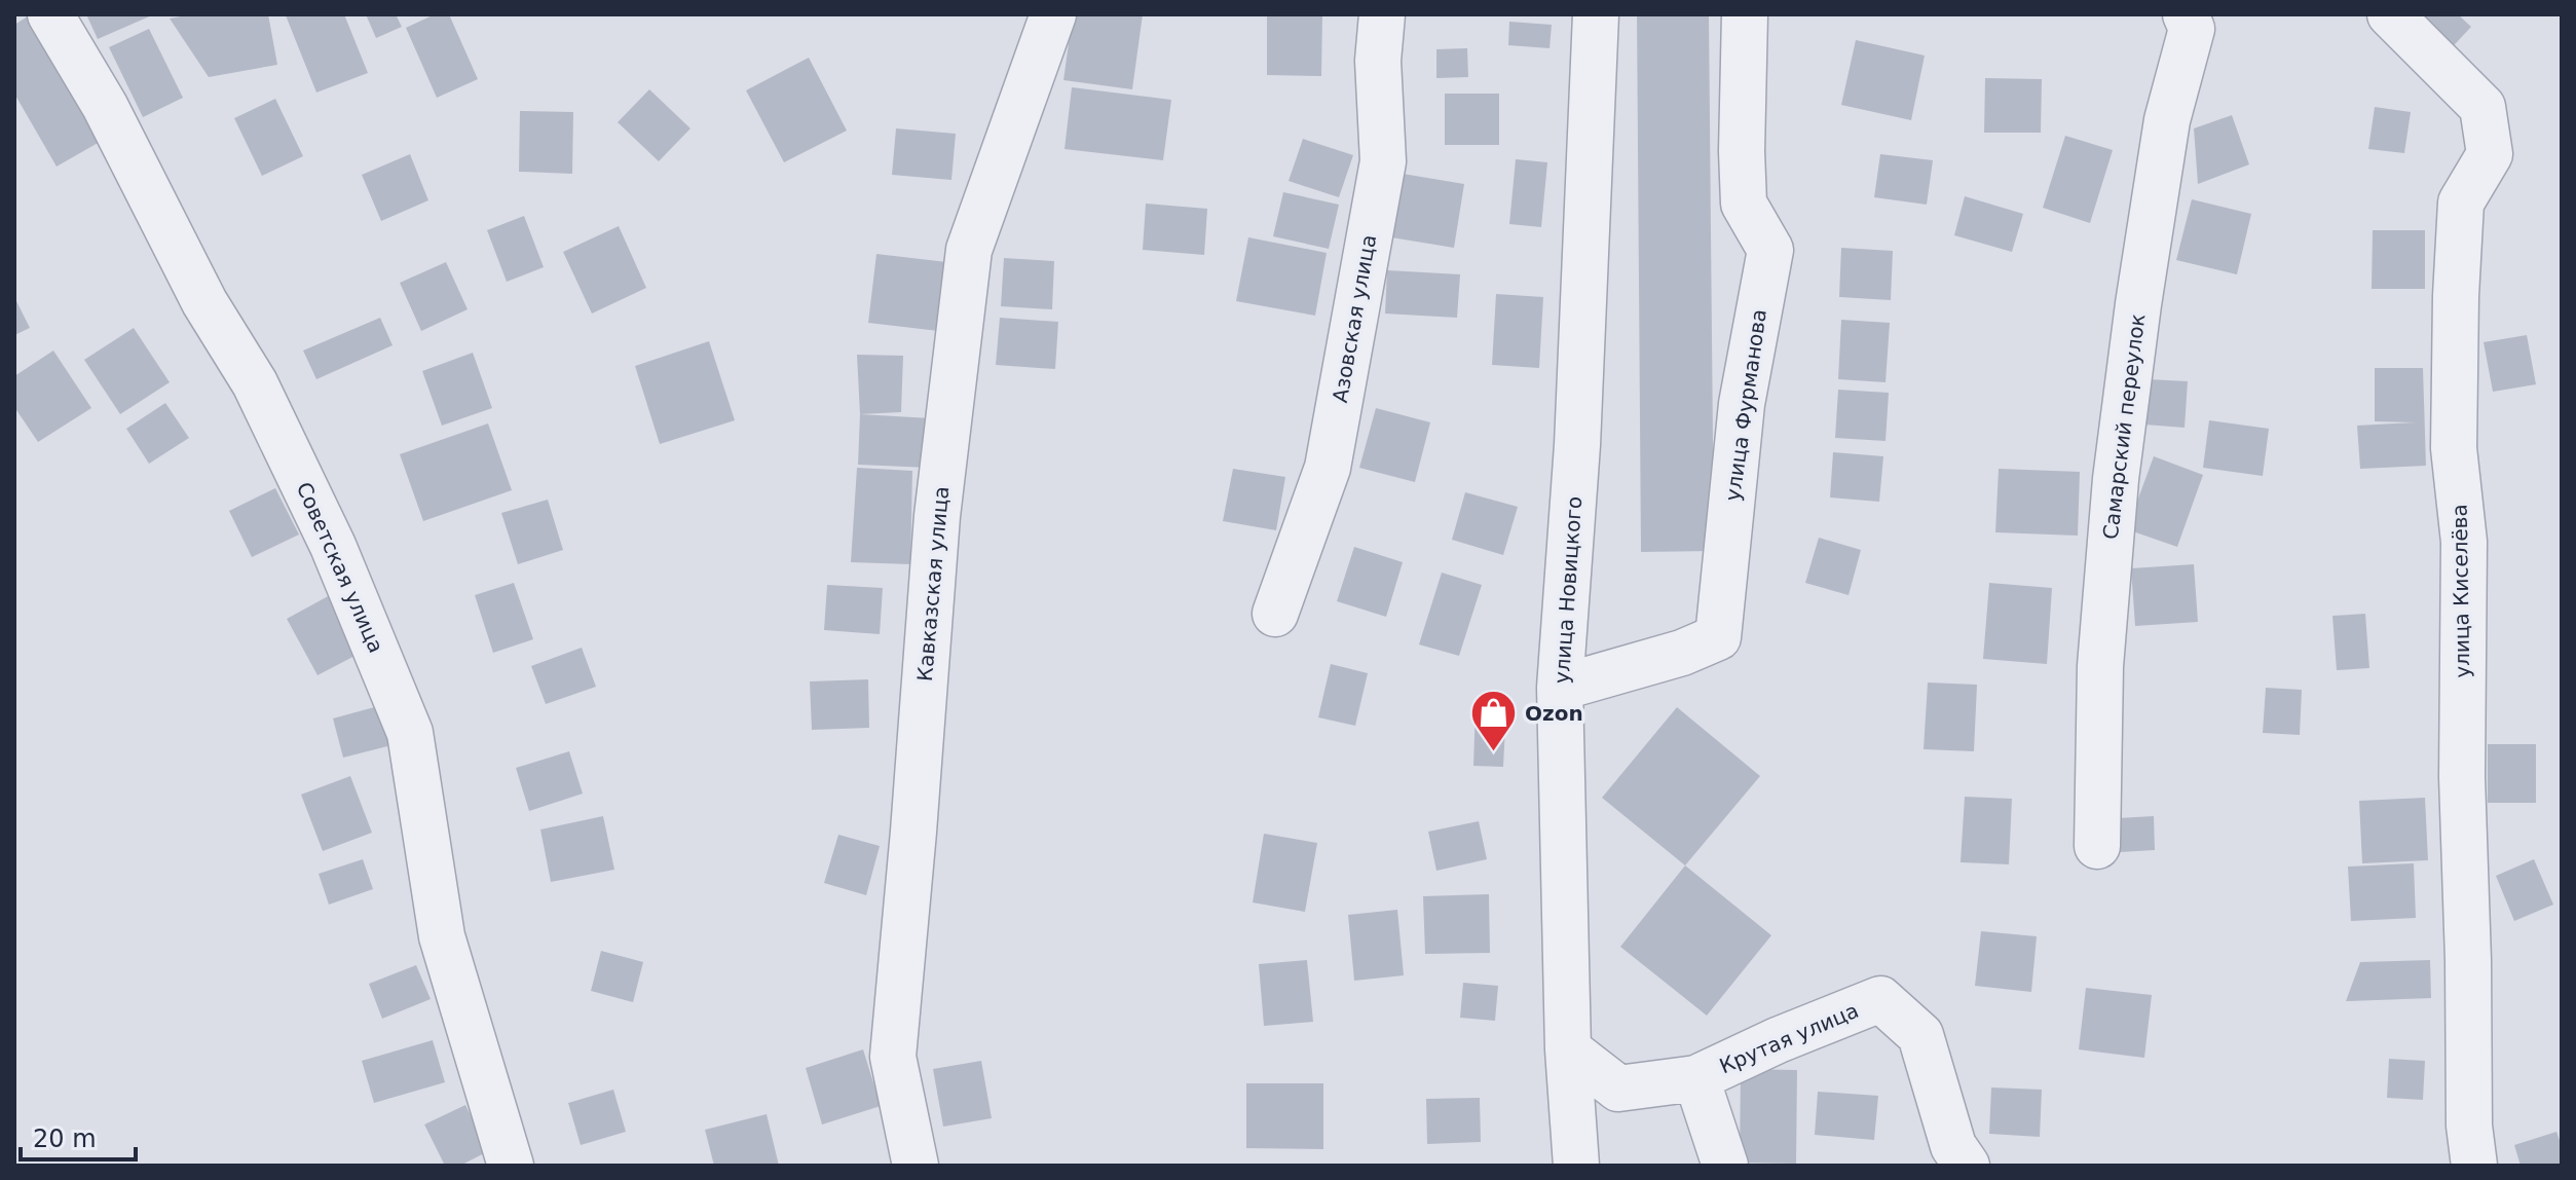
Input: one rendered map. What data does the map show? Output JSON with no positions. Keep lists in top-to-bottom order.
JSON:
{
  "streets": {
    "street": [
      "Азовская улица",
      "улица Фурманова",
      "Самарский переулок",
      "Советская улица",
      "Кавказская улица",
      "улица Новицкого",
      "улица Киселёва",
      "Крутая улица"
    ]
  },
  "crossings": [
    ["улица Фурманова", "улица Новицкого"],
    ["улица Новицкого", "Крутая улица"]
  ],
  "places": {
    "shop": ["Ozon"]
  },
  "scale_bar": "20 m"
}
